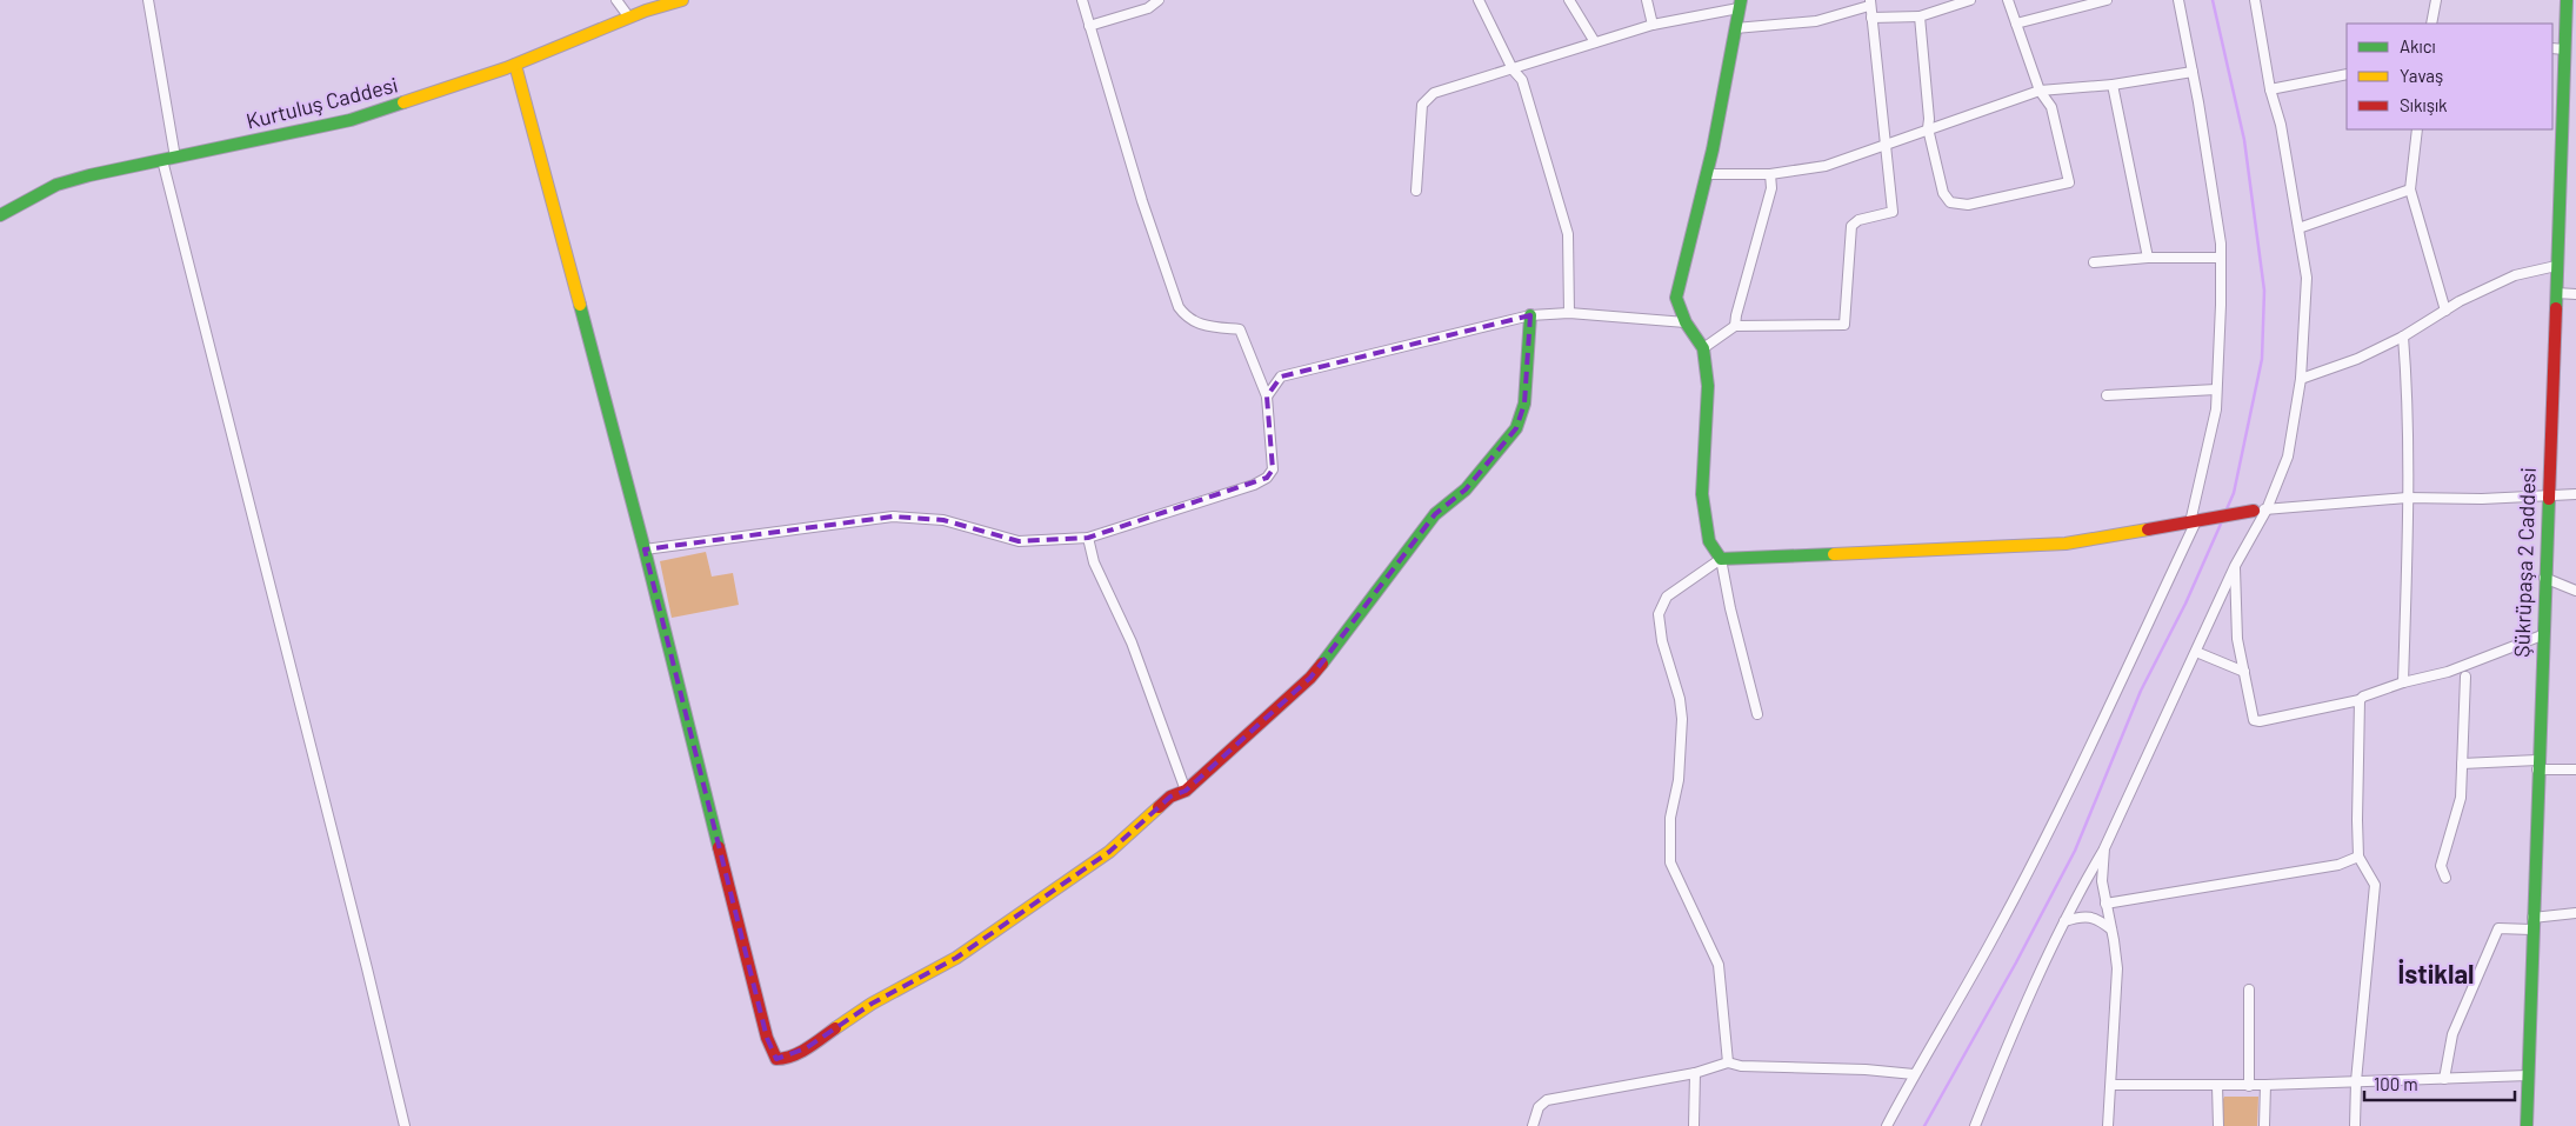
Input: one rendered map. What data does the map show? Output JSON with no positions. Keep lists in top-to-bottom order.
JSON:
{
  "streets": {
    "street": ["Kurtuluş Caddesi", "Şükrüpaşa 2 Caddesi"]
  },
  "districts": ["İstiklal"],
  "legend": ["Akıcı", "Yavaş", "Sıkışık"],
  "scale_bar": "100 m"
}
